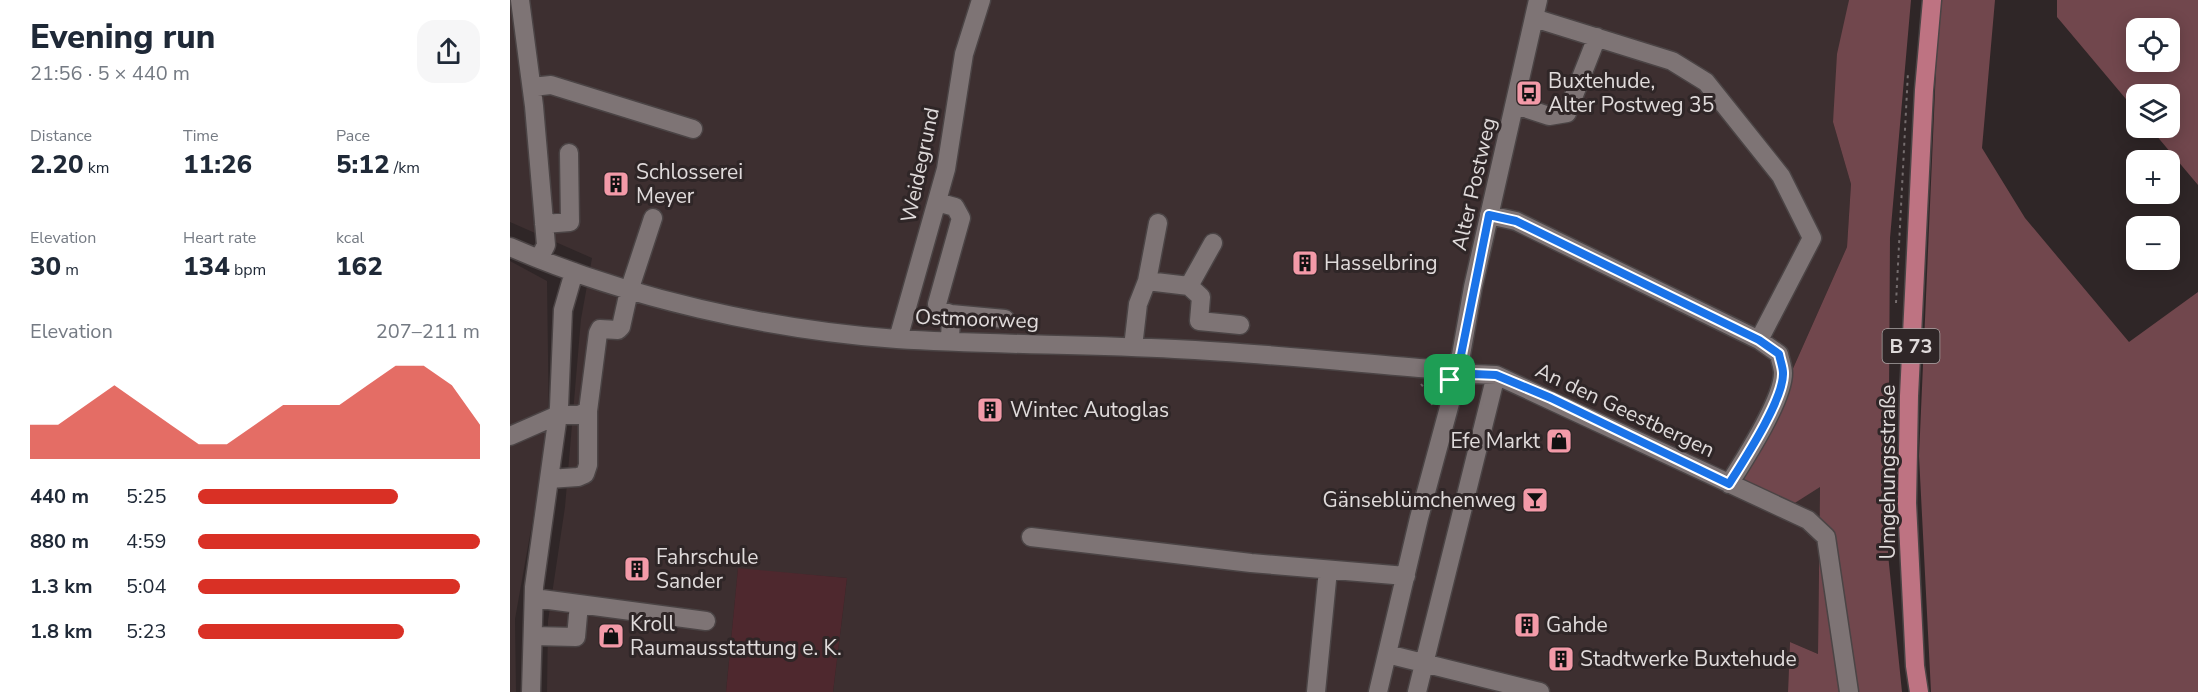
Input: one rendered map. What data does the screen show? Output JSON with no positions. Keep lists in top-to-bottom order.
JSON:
{
  "streets": {
    "main road": ["B 73", "Umgehungsstraße"],
    "street": [
      "Weidegrund",
      "Alter Postweg",
      "Ostmoorweg",
      "An den Geestbergen"
    ]
  },
  "crossings": [
    ["Weidegrund", "Ostmoorweg"],
    ["Alter Postweg", "Ostmoorweg"],
    ["Alter Postweg", "An den Geestbergen"],
    ["Ostmoorweg", "An den Geestbergen"]
  ],
  "places": {
    "bus stop": ["Buxtehude, Alter Postweg 35"],
    "building": [
      "Schlosserei Meyer",
      "Hasselbring",
      "Wintec Autoglas",
      "Fahrschule Sander",
      "Gahde",
      "Stadtwerke Buxtehude"
    ],
    "shop": ["Efe Markt", "Kroll Raumausstattung e. K."],
    "bar": ["Gänseblümchenweg"]
  },
  "page": {
    "heading": ["Evening run", "21:56 · 5 × 440 m"],
    "map_buttons": ["+", "−"],
    "stats": [
      ["Distance", "2.20 km"],
      ["Time", "11:26"],
      ["Pace", "5:12 /km"],
      ["Elevation", "30 m"],
      ["Heart rate", "134 bpm"],
      ["kcal", "162"]
    ],
    "chart": ["Elevation", "207–211 m"],
    "list": [
      {
        "name": "440 m",
        "note": "5:25"
      },
      {
        "name": "880 m",
        "note": "4:59"
      },
      {
        "name": "1.3 km",
        "note": "5:04"
      },
      {
        "name": "1.8 km",
        "note": "5:23"
      }
    ]
  }
}
